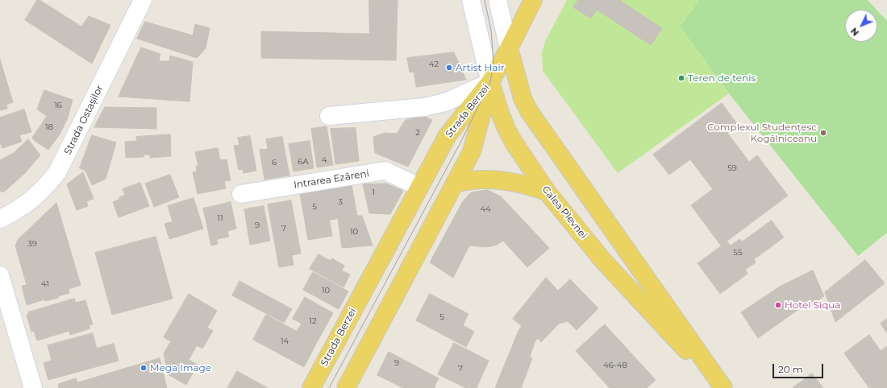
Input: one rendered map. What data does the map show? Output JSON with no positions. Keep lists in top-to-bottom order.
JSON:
{
  "streets": {
    "main road": ["Strada Berzei", "Calea Plevnei"],
    "street": ["Strada Ostașilor", "Intrarea Ezăreni"]
  },
  "crossings": [
    ["Strada Berzei", "Intrarea Ezăreni"],
    ["Strada Berzei", "Calea Plevnei"]
  ],
  "places": [
    "Artist Hair",
    "Teren de tenis",
    "Complexul Studențesc Kogălniceanu",
    "Hotel Siqua",
    "Mega Image"
  ],
  "house_numbers": [
    "42",
    "16",
    "18",
    "2",
    "4",
    "6A",
    "6",
    "59",
    "1",
    "3",
    "5",
    "44",
    "11",
    "9",
    "7",
    "10",
    "39",
    "55",
    "41",
    "10",
    "5",
    "12",
    "14",
    "9",
    "46-48",
    "7"
  ],
  "scale_bar": "20 m",
  "north": "bottom left"
}
